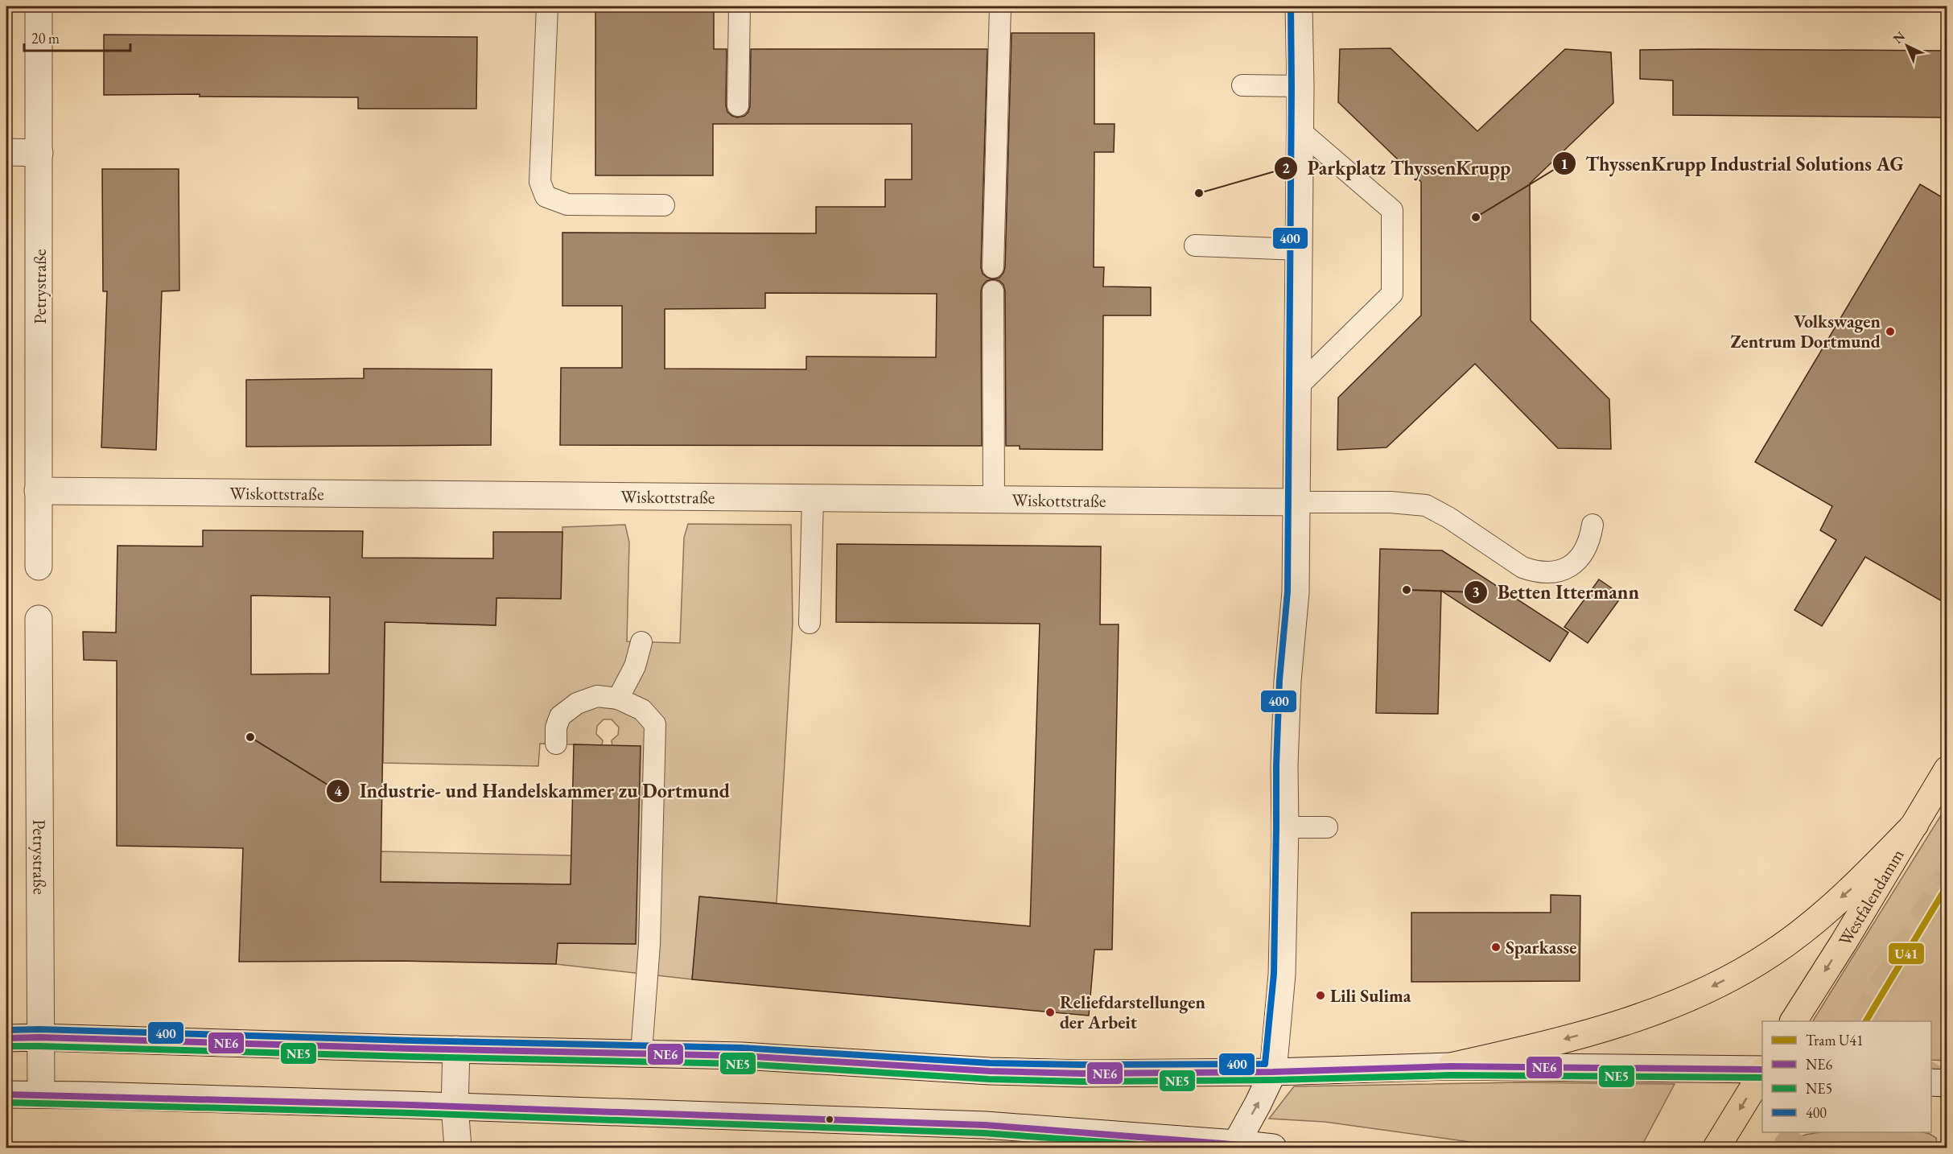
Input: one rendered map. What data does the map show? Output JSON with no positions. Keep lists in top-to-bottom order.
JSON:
{
  "streets": {
    "main road": ["Westfalendamm"],
    "street": ["Petrystraße", "Wiskottstraße"]
  },
  "crossings": [
    ["Petrystraße", "Wiskottstraße"]
  ],
  "one_way": ["Westfalendamm"],
  "places": [
    "Parkplatz ThyssenKrupp",
    "ThyssenKrupp Industrial Solutions AG",
    "Volkswagen Zentrum Dortmund",
    "Betten Ittermann",
    "Industrie- und Handelskammer zu Dortmund",
    "Sparkasse",
    "Lili Sulima",
    "Reliefdarstellungen der Arbeit"
  ],
  "lines": [
    "transit line 400",
    "tram line U41",
    "transit line NE6",
    "transit line NE5"
  ],
  "legend": [
    "Tram U41",
    "NE6",
    "NE5",
    "400"
  ],
  "scale_bar": "20 m",
  "north": "top left"
}
